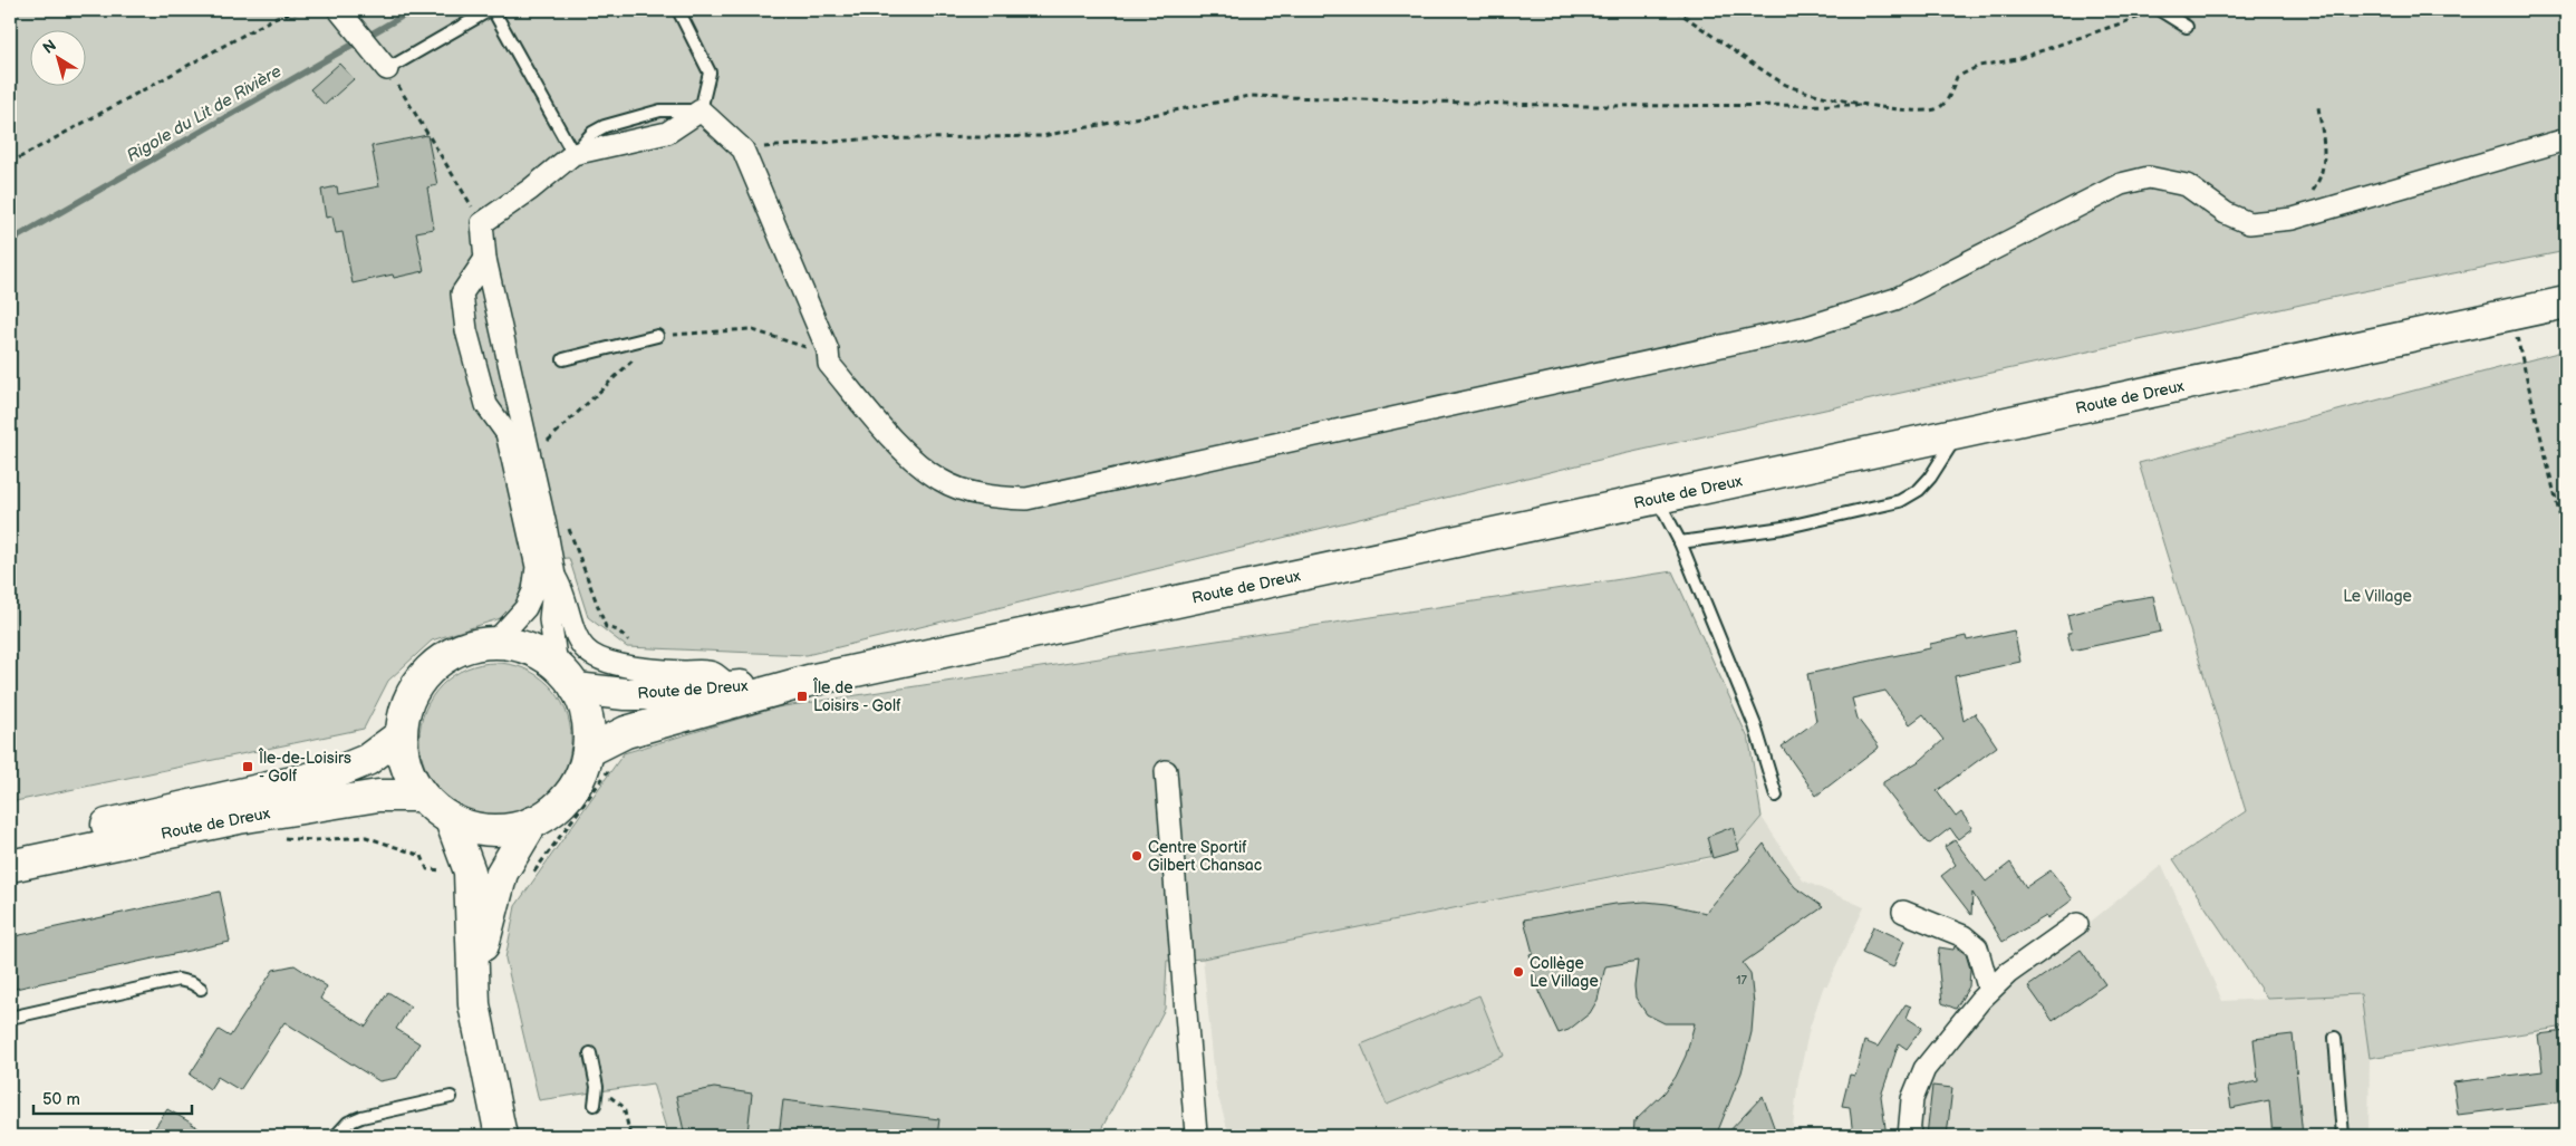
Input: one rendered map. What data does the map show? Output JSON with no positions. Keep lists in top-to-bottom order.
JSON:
{
  "streets": {
    "main road": ["Route de Dreux"]
  },
  "water": ["Rigole du Lit de Rivière"],
  "parks": ["Le Village"],
  "places": {
    "transit": ["Île de Loisirs - Golf", "Île-de-Loisirs - Golf"],
    "other": ["Centre Sportif Gilbert Chansac", "Collège Le Village"]
  },
  "house_numbers": ["17"],
  "scale_bar": "50 m",
  "north": "top left"
}
